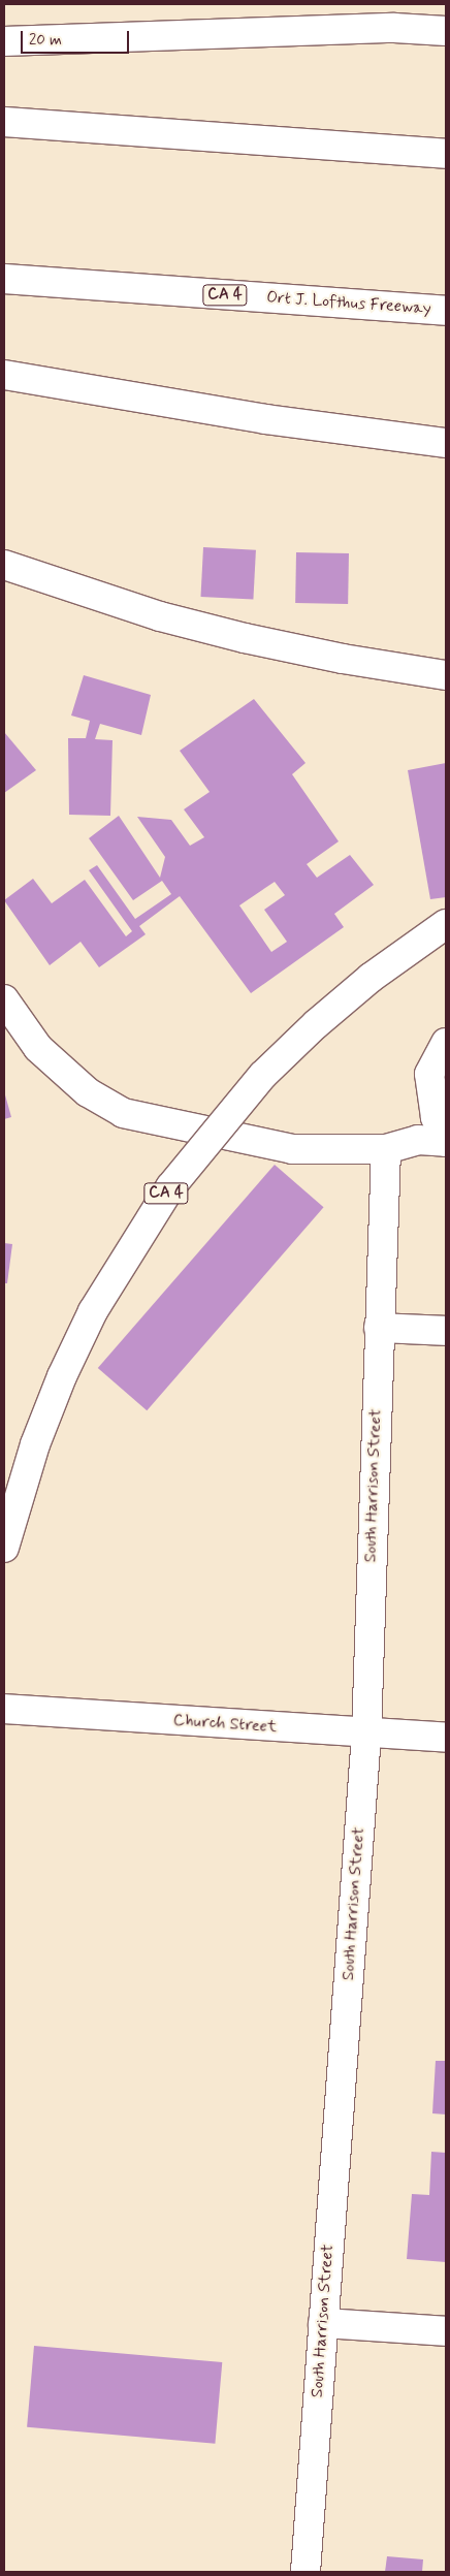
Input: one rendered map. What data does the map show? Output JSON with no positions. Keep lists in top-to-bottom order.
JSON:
{
  "streets": {
    "main road": [
      "CA 4",
      "Ort J. Lofthus Freeway",
      "South Harrison Street",
      "Church Street"
    ]
  },
  "crossings": [
    ["South Harrison Street", "Church Street"]
  ],
  "scale_bar": "20 m"
}
